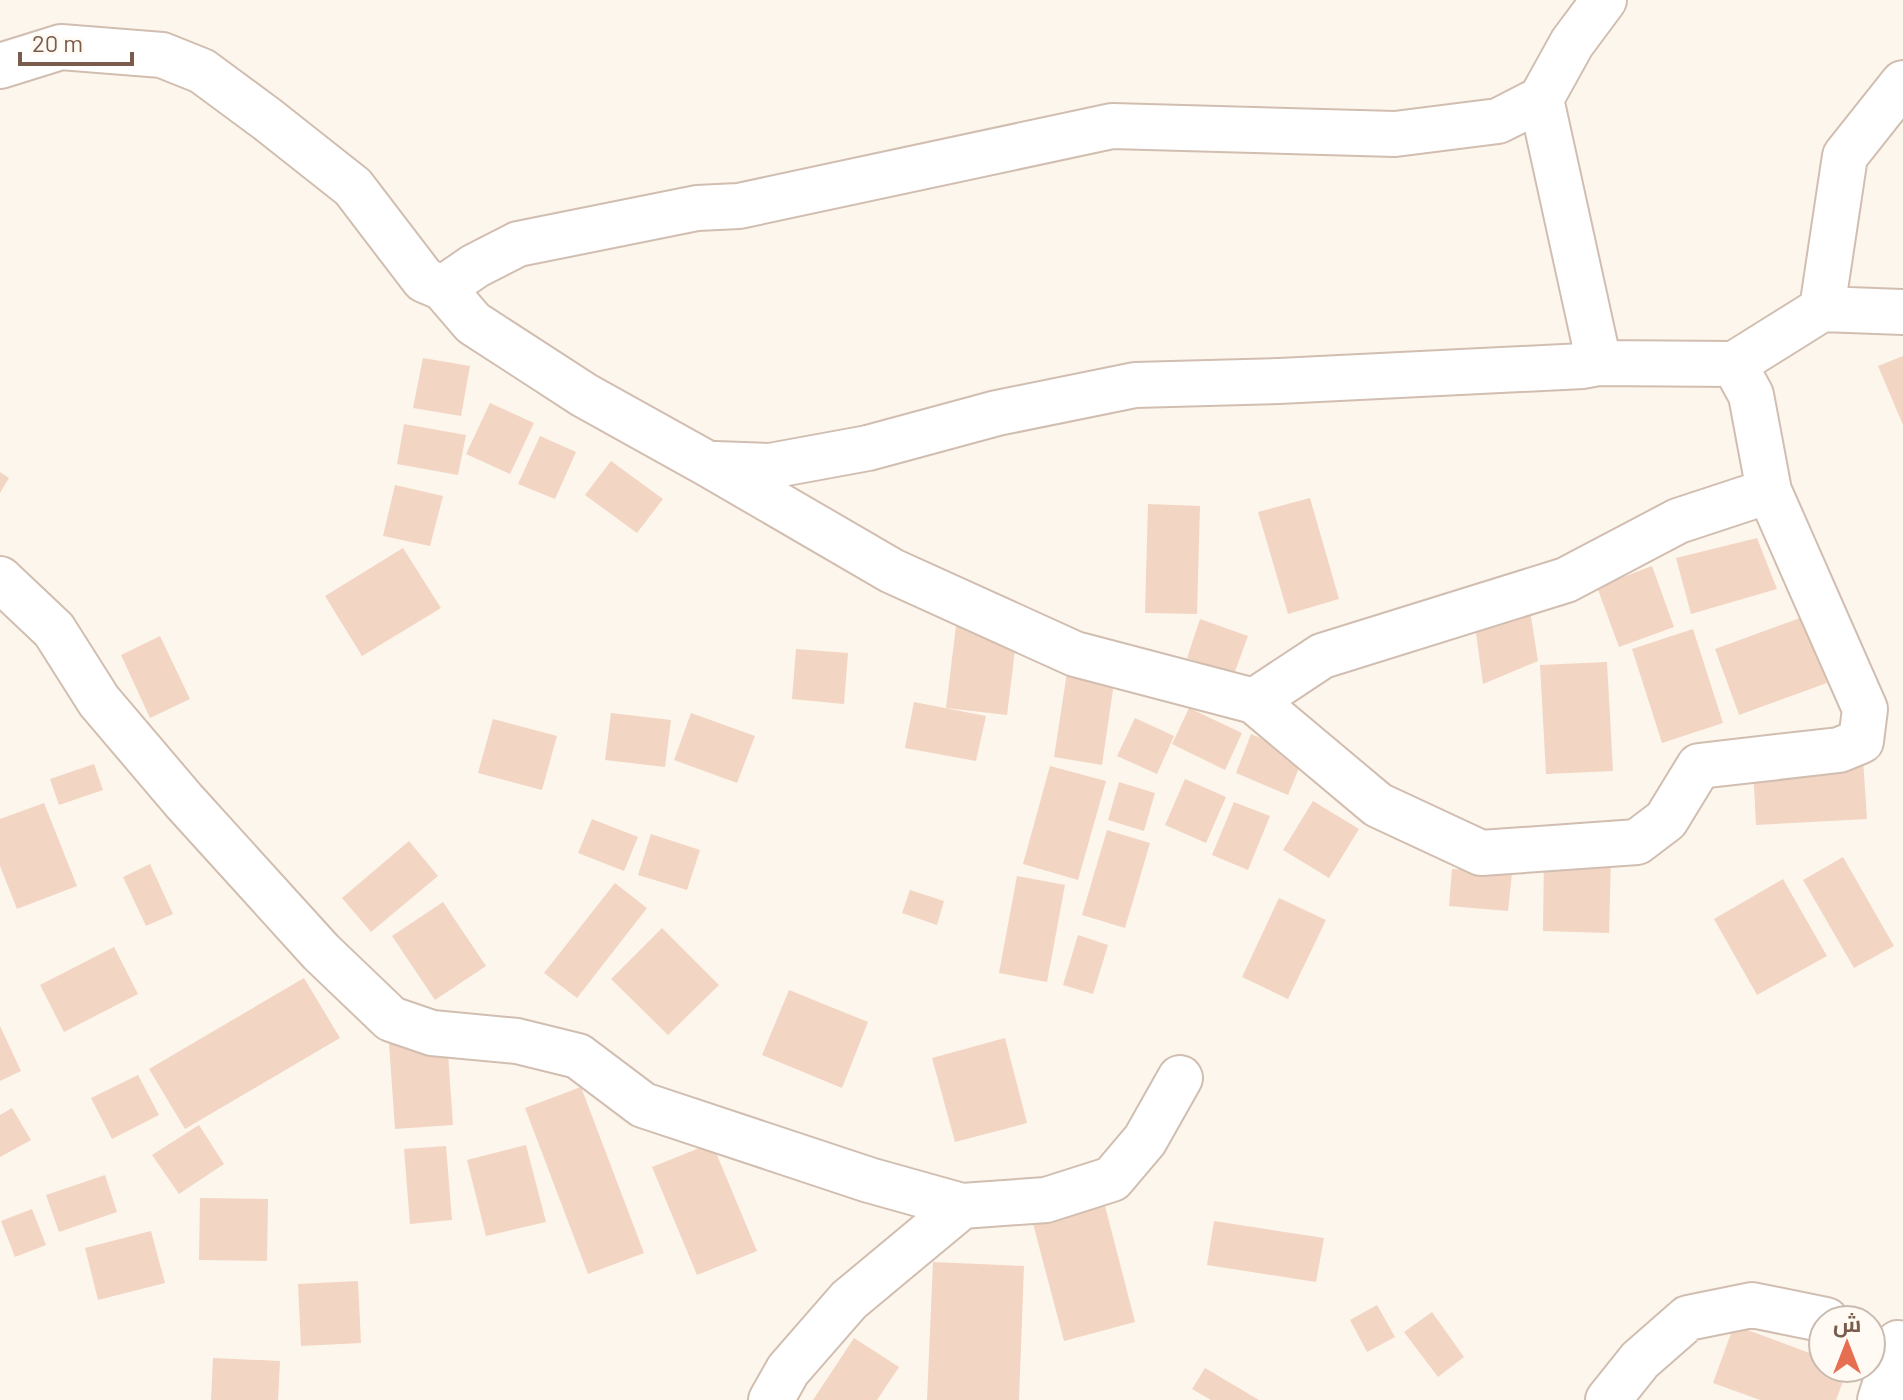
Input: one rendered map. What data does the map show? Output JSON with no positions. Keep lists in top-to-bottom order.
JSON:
{
  "scale_bar": "20 m",
  "north": "top"
}
